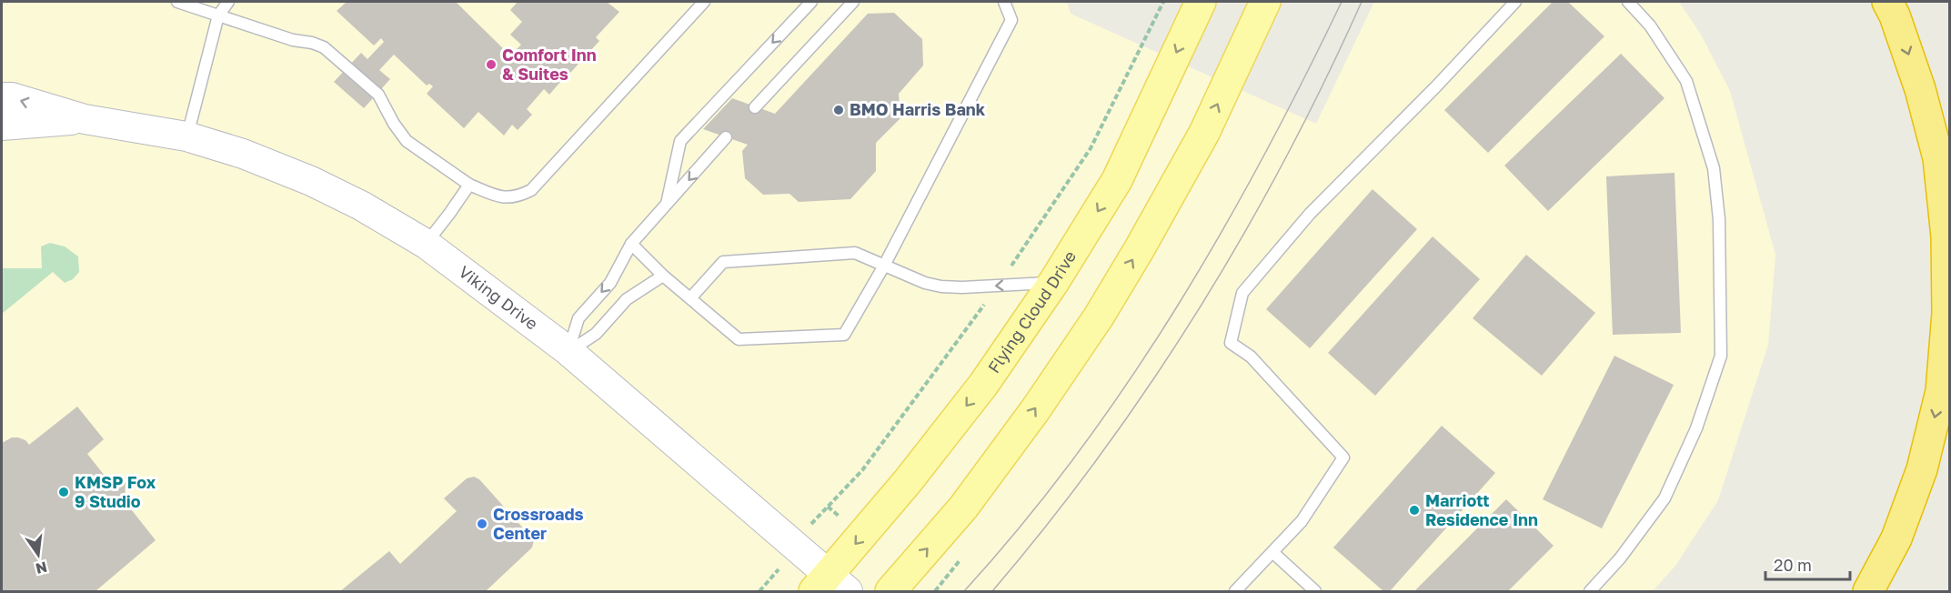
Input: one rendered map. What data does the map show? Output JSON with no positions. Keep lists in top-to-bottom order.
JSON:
{
  "streets": {
    "main road": ["Flying Cloud Drive"],
    "street": ["Viking Drive"]
  },
  "crossings": [
    ["Viking Drive", "Flying Cloud Drive"]
  ],
  "places": [
    "Comfort Inn & Suites",
    "BMO Harris Bank",
    "KMSP Fox 9 Studio",
    "Marriott Residence Inn",
    "Crossroads Center"
  ],
  "scale_bar": "20 m",
  "north": "bottom"
}
